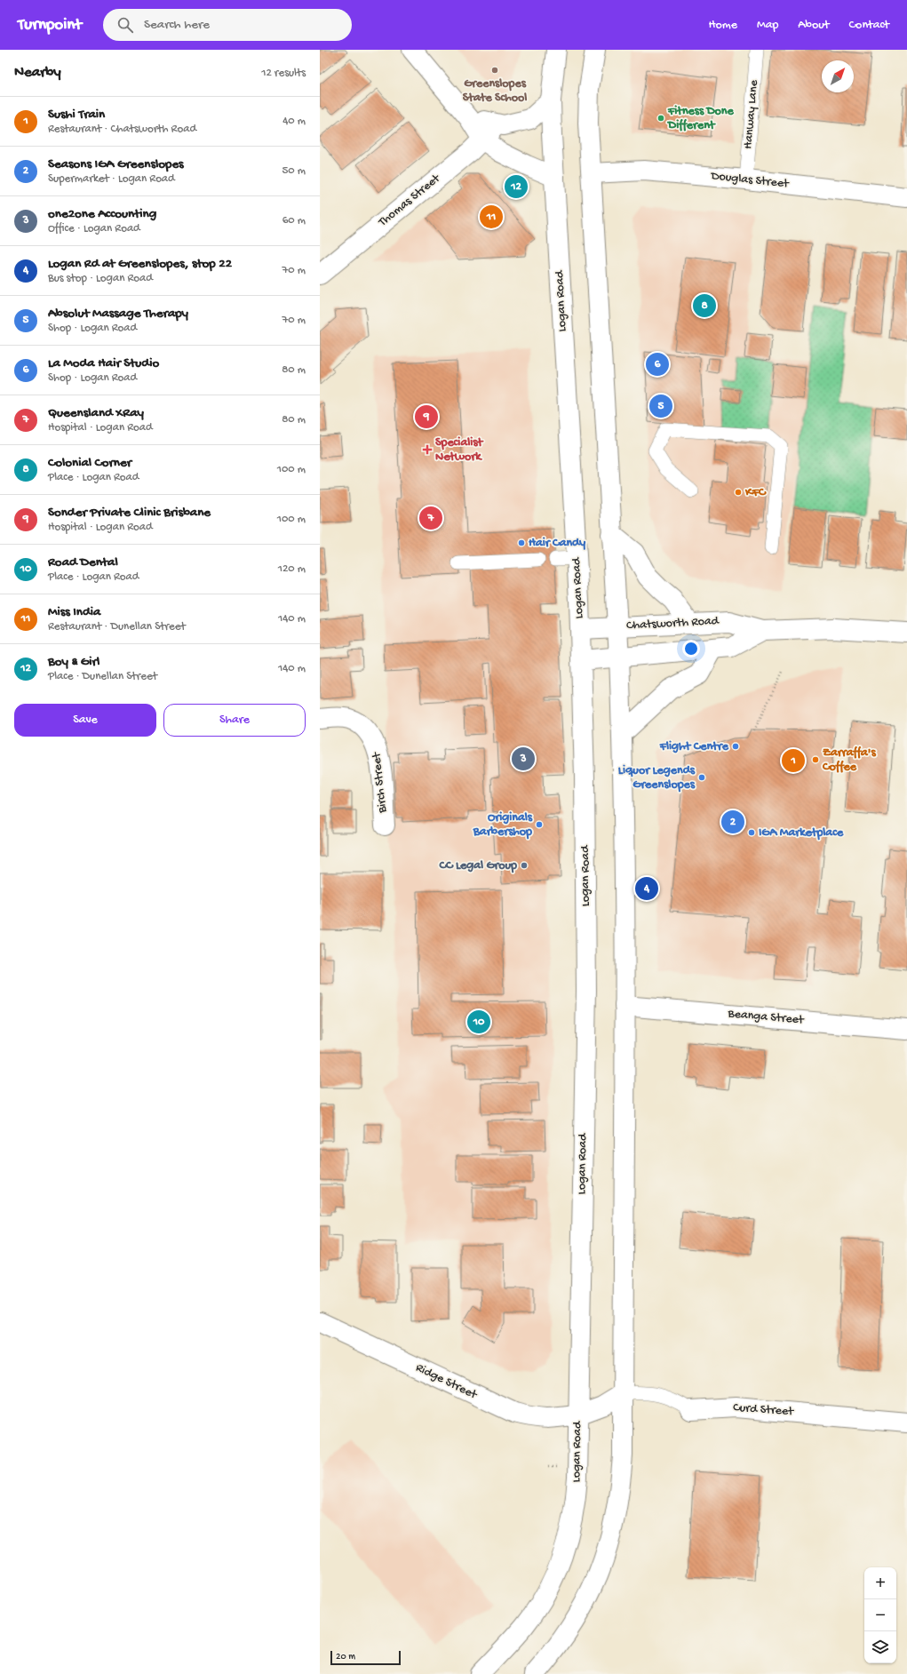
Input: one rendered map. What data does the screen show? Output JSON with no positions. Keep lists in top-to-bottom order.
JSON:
{
  "streets": {
    "main road": [
      "Douglas Street",
      "Thomas Street",
      "Logan Road",
      "Chatsworth Road",
      "Birch Street",
      "Beanga Street",
      "Ridge Street",
      "Curd Street"
    ],
    "lane": ["Hanway Lane"]
  },
  "crossings": [
    ["Hanway Lane", "Douglas Street"],
    ["Logan Road", "Chatsworth Road"],
    ["Logan Road", "Ridge Street"],
    ["Ridge Street", "Curd Street"]
  ],
  "places": {
    "other": [
      "Greenslopes State School",
      "Fitness Done Different",
      "KFC",
      "Hair Candy",
      "Flight Centre",
      "Zarraffa's Coffee",
      "Liquor Legends Greenslopes",
      "Originals Barbershop",
      "IGA Marketplace",
      "CC Legal Group"
    ],
    "health": ["Specialist Network"]
  },
  "scale_bar": "20 m",
  "north": "top right",
  "page": {
    "header": "Turnpoint",
    "search": "Search here",
    "nav": [
      "Home",
      "Map",
      "About",
      "Contact"
    ],
    "heading": ["Nearby", "12 results"],
    "list": [
      {
        "mark": "1",
        "name": "Sushi Train",
        "note": "Restaurant · Chatsworth Road",
        "value": "40 m"
      },
      {
        "mark": "2",
        "name": "Seasons IGA Greenslopes",
        "note": "Supermarket · Logan Road",
        "value": "50 m"
      },
      {
        "mark": "3",
        "name": "one2one Accounting",
        "note": "Office · Logan Road",
        "value": "60 m"
      },
      {
        "mark": "4",
        "name": "Logan Rd at Greenslopes, stop 22",
        "note": "Bus stop · Logan Road",
        "value": "70 m"
      },
      {
        "mark": "5",
        "name": "Absolut Massage Therapy",
        "note": "Shop · Logan Road",
        "value": "70 m"
      },
      {
        "mark": "6",
        "name": "La Moda Hair Studio",
        "note": "Shop · Logan Road",
        "value": "80 m"
      },
      {
        "mark": "7",
        "name": "Queensland XRay",
        "note": "Hospital · Logan Road",
        "value": "80 m"
      },
      {
        "mark": "8",
        "name": "Colonial Corner",
        "note": "Place · Logan Road",
        "value": "100 m"
      },
      {
        "mark": "9",
        "name": "Sonder Private Clinic Brisbane",
        "note": "Hospital · Logan Road",
        "value": "100 m"
      },
      {
        "mark": "10",
        "name": "Road Dental",
        "note": "Place · Logan Road",
        "value": "120 m"
      },
      {
        "mark": "11",
        "name": "Miss India",
        "note": "Restaurant · Dunellan Street",
        "value": "140 m"
      },
      {
        "mark": "12",
        "name": "Boy & Girl",
        "note": "Place · Dunellan Street",
        "value": "140 m"
      }
    ],
    "pins": [
      "12",
      "11",
      "8",
      "6",
      "5",
      "9",
      "7",
      "3",
      "1",
      "2",
      "4",
      "10"
    ],
    "buttons": ["Save", "Share"],
    "map_buttons": ["+", "−"],
    "scale": "20 m"
  }
}
